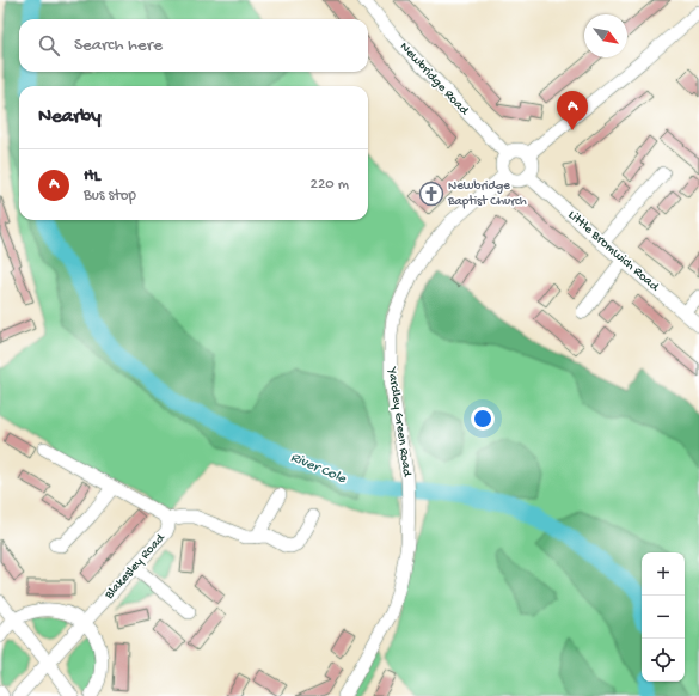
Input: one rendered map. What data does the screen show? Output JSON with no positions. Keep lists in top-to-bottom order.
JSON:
{
  "streets": {
    "street": [
      "Newbridge Road",
      "Little Bromwich Road",
      "Yardley Green Road",
      "Blakesley Road"
    ]
  },
  "crossings": [
    ["Newbridge Road", "Little Bromwich Road"],
    ["Newbridge Road", "Yardley Green Road"],
    ["Little Bromwich Road", "Yardley Green Road"]
  ],
  "water": ["River Cole"],
  "places": {
    "church": ["Newbridge Baptist Church"]
  },
  "north": "bottom right",
  "page": {
    "search": "Search here",
    "heading": "Nearby",
    "pins": "A",
    "list": [
      {
        "mark": "A",
        "name": "HL",
        "note": "Bus stop",
        "value": "220 m"
      }
    ],
    "map_buttons": ["+", "−"]
  }
}
